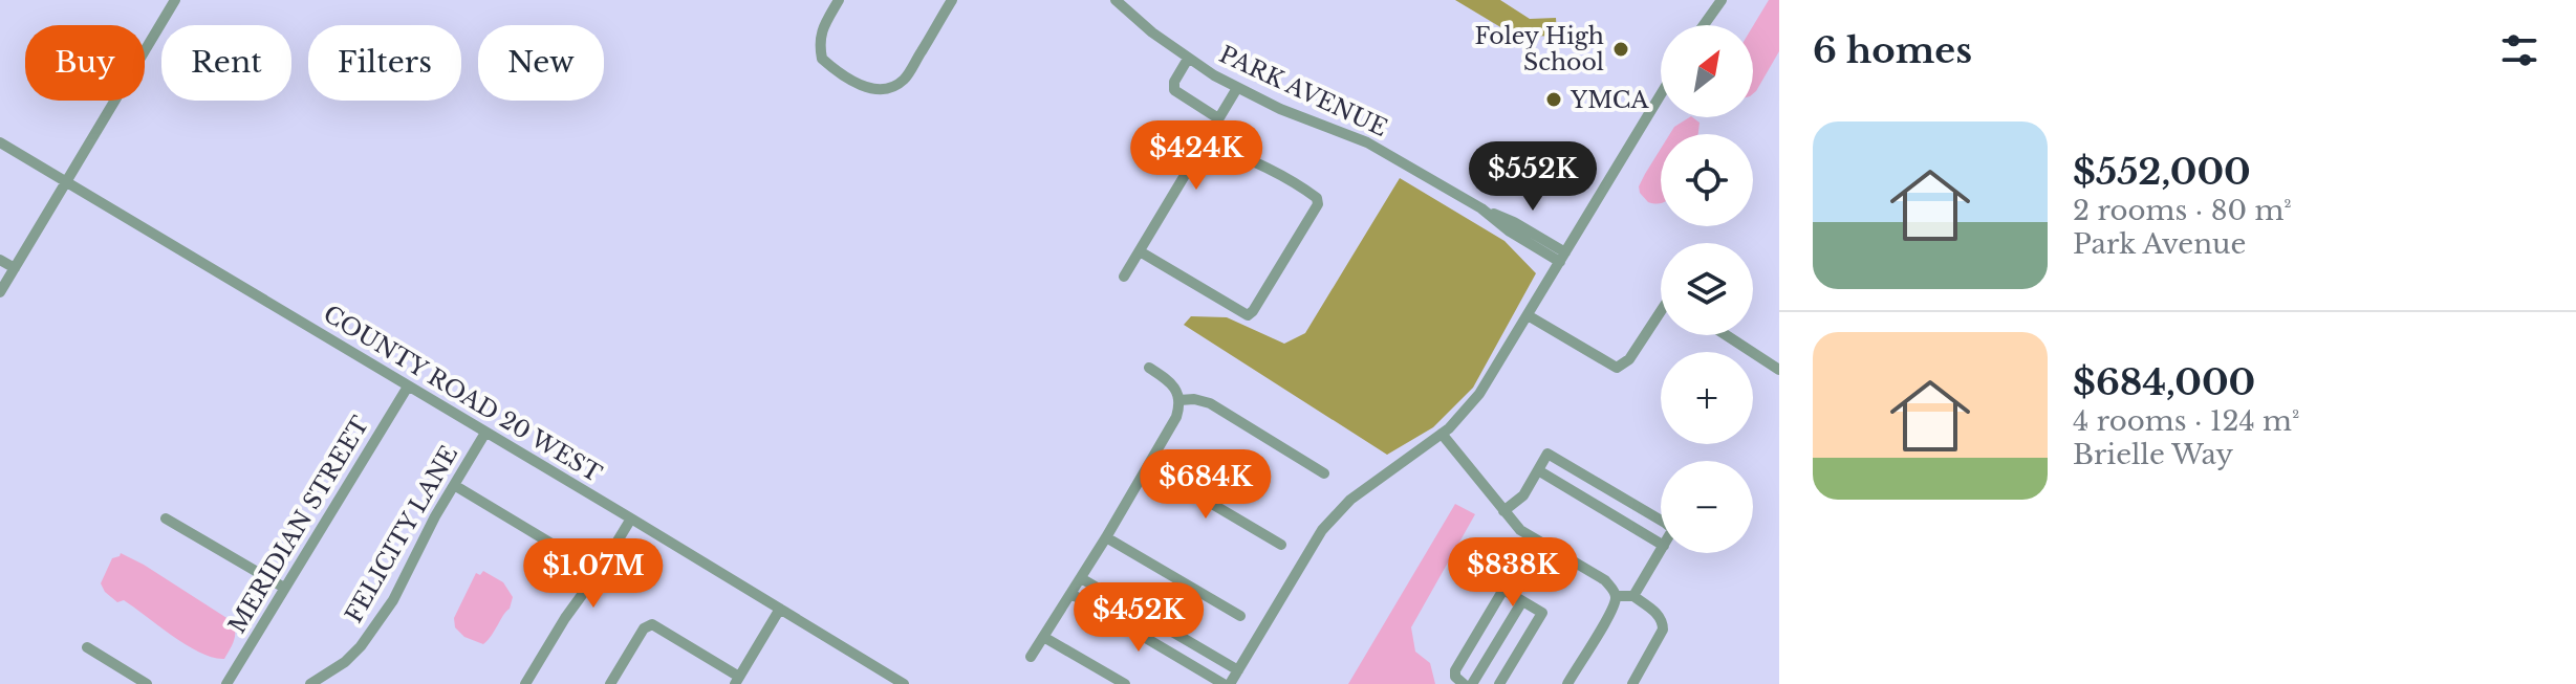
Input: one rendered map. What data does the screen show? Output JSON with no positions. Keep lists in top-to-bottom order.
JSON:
{
  "streets": {
    "street": [
      "PARK AVENUE",
      "COUNTY ROAD 20 WEST",
      "MERIDIAN STREET",
      "FELICITY LANE"
    ]
  },
  "crossings": [
    ["COUNTY ROAD 20 WEST", "MERIDIAN STREET"],
    ["COUNTY ROAD 20 WEST", "FELICITY LANE"]
  ],
  "places": ["Foley High School", "YMCA"],
  "north": "top right",
  "page": {
    "heading": "6 homes",
    "map_buttons": ["+", "−"],
    "chip": [
      "Buy",
      "Rent",
      "Filters",
      "New"
    ],
    "list": [
      {
        "name": "$552,000",
        "note": "2 rooms · 80 m² · Park Avenue"
      },
      {
        "name": "$684,000",
        "note": "4 rooms · 124 m² · Brielle Way"
      }
    ],
    "price": [
      "$424K",
      "$552K",
      "$684K",
      "$838K",
      "$1.07M",
      "$452K"
    ]
  }
}
